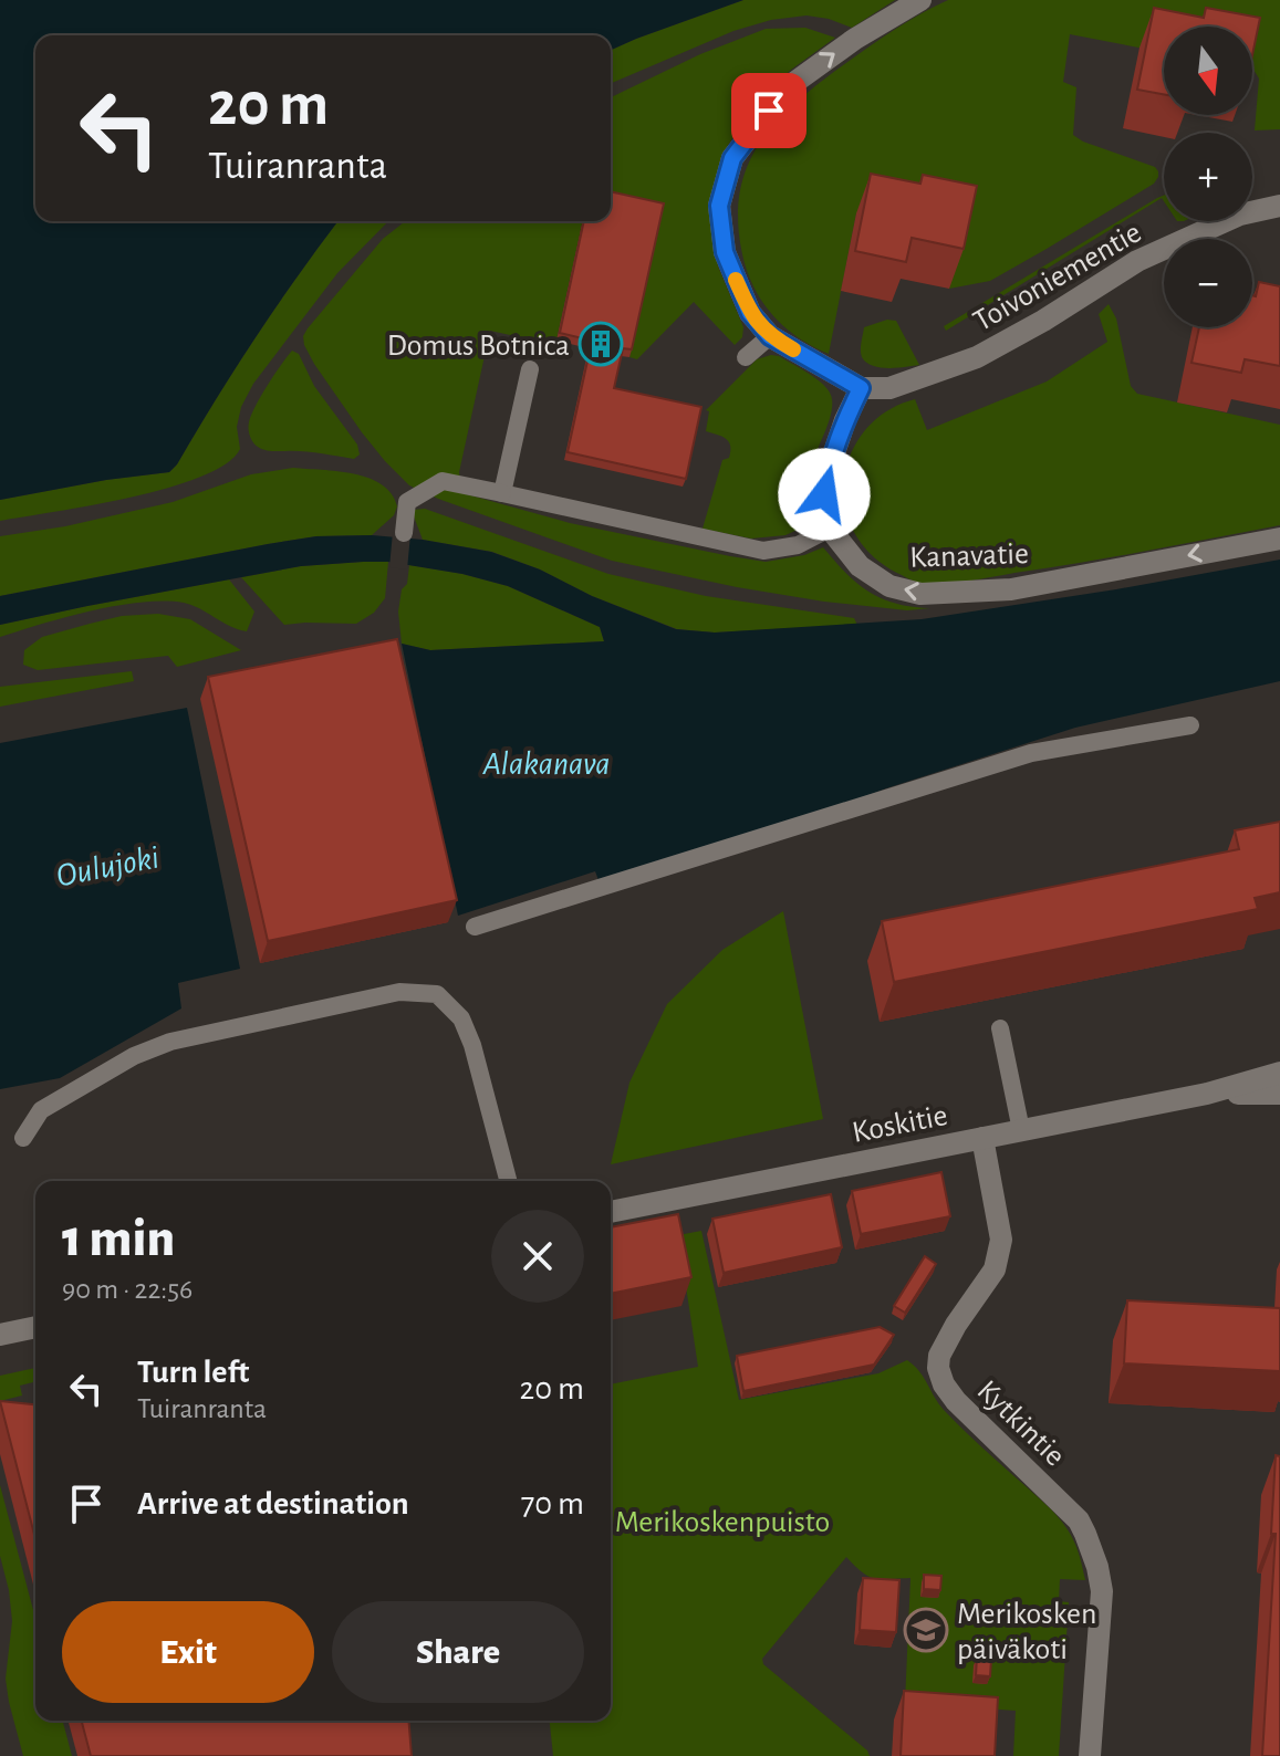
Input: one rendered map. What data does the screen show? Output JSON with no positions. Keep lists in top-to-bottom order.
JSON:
{
  "streets": {
    "street": [
      "Toivoniementie",
      "Kanavatie",
      "Koskitie",
      "Kytkintie"
    ]
  },
  "crossings": [
    ["Koskitie", "Kytkintie"]
  ],
  "one_way": ["Kanavatie"],
  "water": ["Alakanava", "Oulujoki"],
  "parks": ["Merikoskenpuisto"],
  "places": {
    "building": ["Domus Botnica"],
    "school or university": ["Merikosken päiväkoti"]
  },
  "north": "bottom",
  "page": {
    "map_buttons": ["+", "−"],
    "turn": ["20 m", "Tuiranranta"],
    "heading": ["1 min", "90 m · 22:56"],
    "list": [
      {
        "name": "Turn left",
        "note": "Tuiranranta",
        "value": "20 m"
      },
      {
        "name": "Arrive at destination",
        "value": "70 m"
      }
    ],
    "buttons": ["Exit", "Share"]
  }
}
